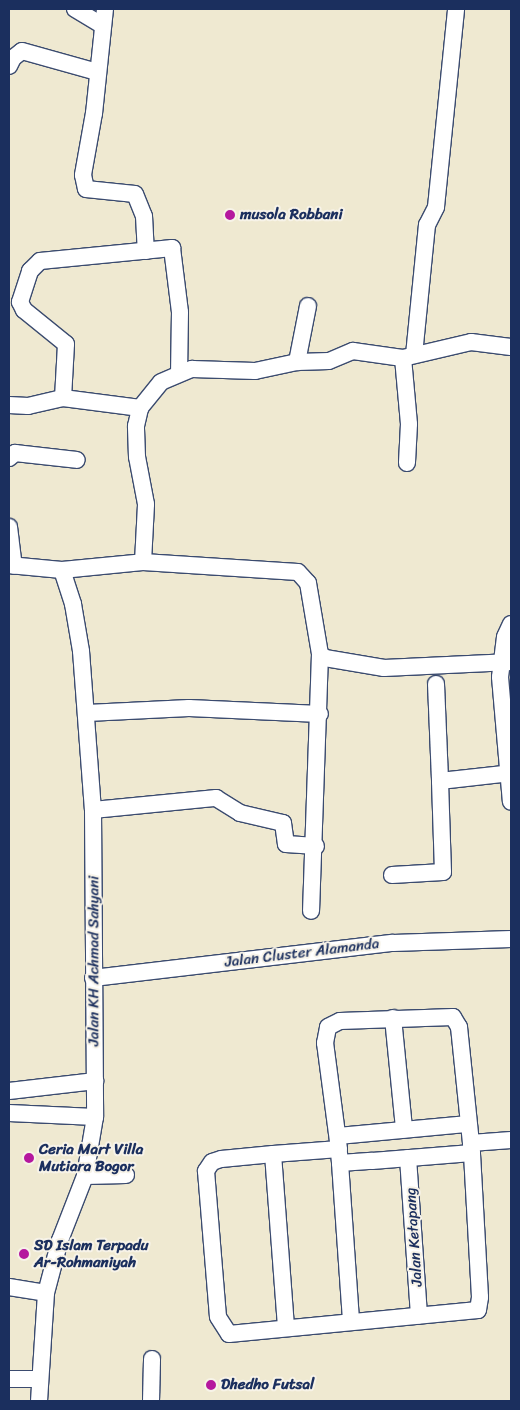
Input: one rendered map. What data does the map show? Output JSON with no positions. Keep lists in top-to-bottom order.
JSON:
{
  "streets": {
    "street": ["Jalan Cluster Alamanda", "Jalan KH Achmad Sahyani", "Jalan Ketapang"]
  },
  "crossings": [
    ["Jalan Cluster Alamanda", "Jalan KH Achmad Sahyani"]
  ],
  "places": [
    "musola Robbani",
    "Ceria Mart Villa Mutiara Bogor",
    "SD Islam Terpadu Ar-Rohmaniyah",
    "Dhedho Futsal"
  ]
}
